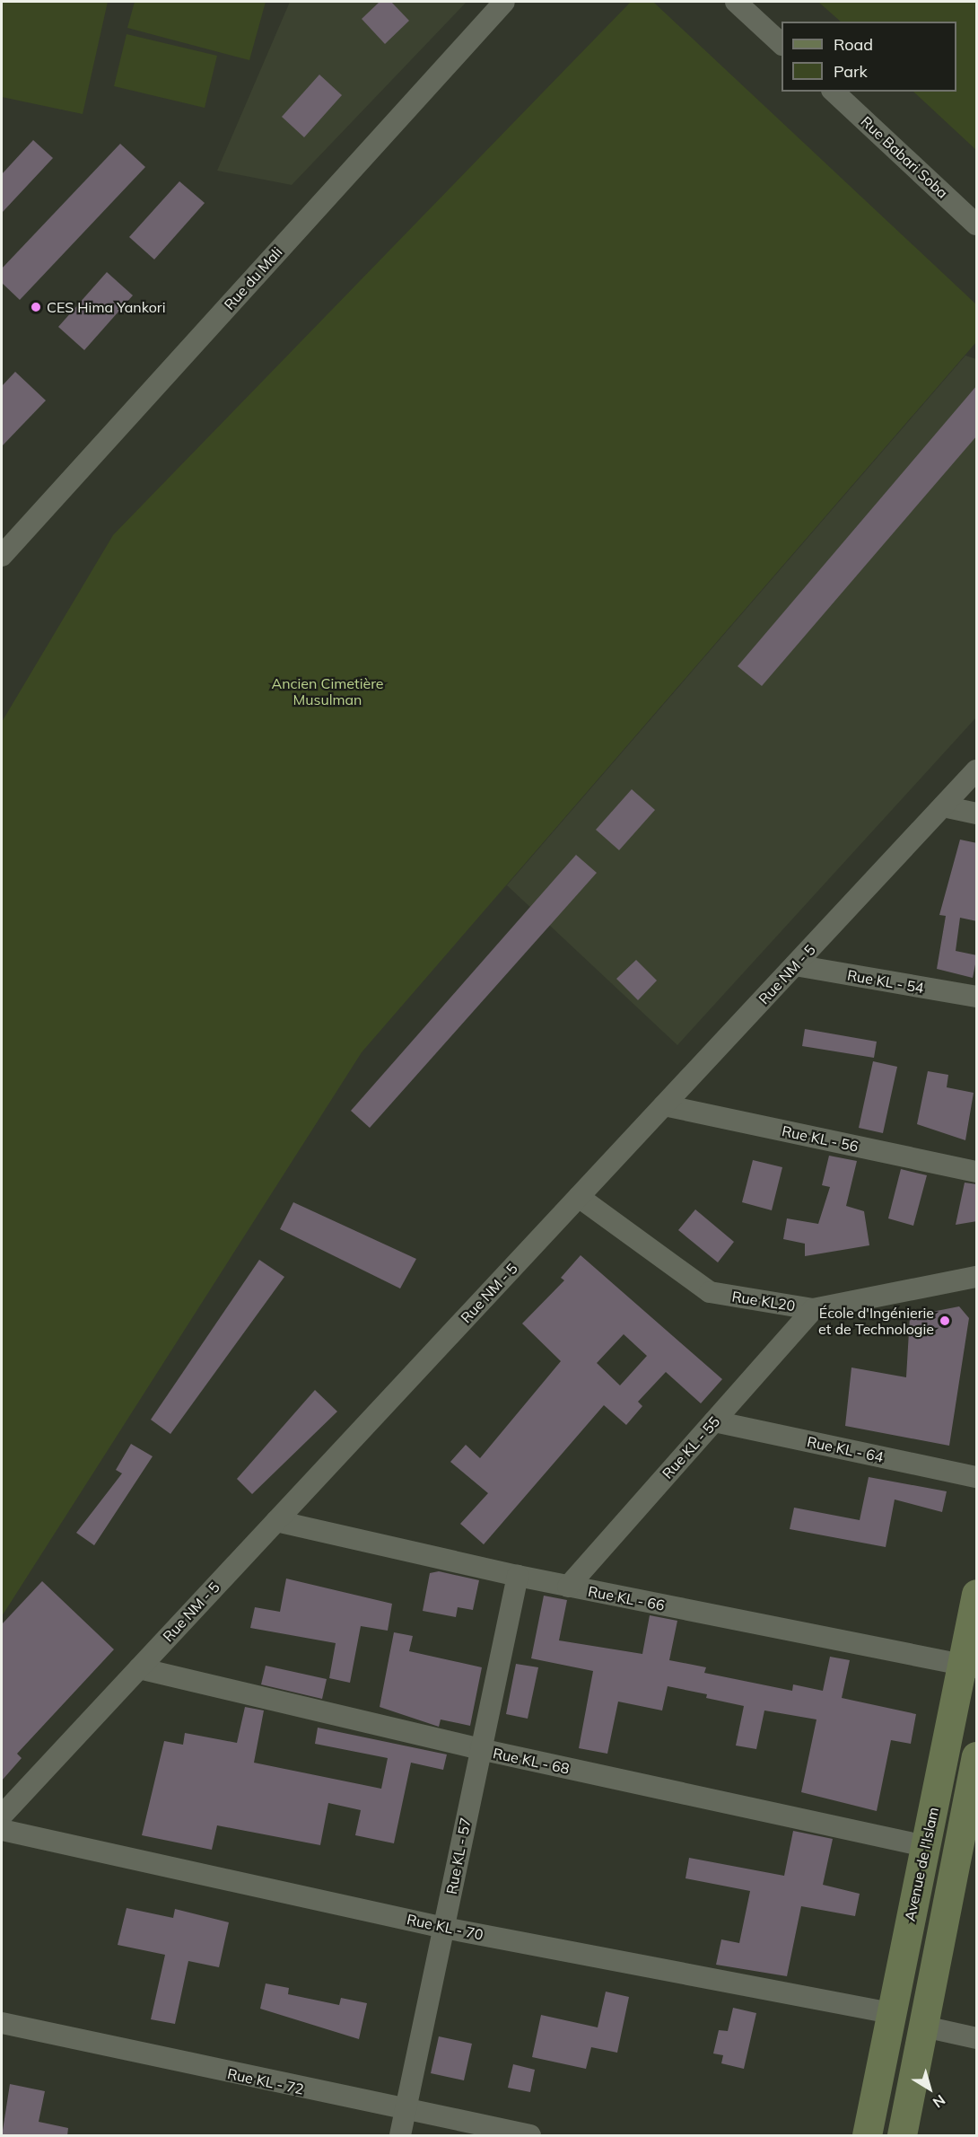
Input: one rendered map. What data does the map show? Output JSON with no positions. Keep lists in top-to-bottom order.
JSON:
{
  "streets": {
    "main road": ["Avenue de l'Islam"],
    "street": [
      "Rue Babari Soba",
      "Rue du Mali",
      "Rue NM - 5",
      "Rue KL - 54",
      "Rue KL - 56",
      "Rue KL20",
      "Rue KL - 55",
      "Rue KL - 64",
      "Rue KL - 66",
      "Rue KL - 68",
      "Rue KL - 57",
      "Rue KL - 70",
      "Rue KL - 72"
    ]
  },
  "crossings": [
    ["Rue NM - 5", "Rue KL - 54"],
    ["Rue NM - 5", "Rue KL - 56"],
    ["Rue NM - 5", "Rue KL20"],
    ["Rue NM - 5", "Rue KL - 66"],
    ["Rue NM - 5", "Rue KL - 68"],
    ["Rue KL20", "Rue KL - 55"],
    ["Rue KL - 55", "Rue KL - 64"],
    ["Rue KL - 55", "Rue KL - 66"],
    ["Rue KL - 66", "Rue KL - 57"],
    ["Rue KL - 66", "Avenue de l'Islam"],
    ["Rue KL - 68", "Rue KL - 57"],
    ["Rue KL - 68", "Avenue de l'Islam"],
    ["Rue KL - 57", "Rue KL - 70"],
    ["Rue KL - 57", "Rue KL - 72"],
    ["Avenue de l'Islam", "Rue KL - 70"]
  ],
  "parks": ["Ancien Cimetière Musulman"],
  "places": ["CES Hima Yankori", "École d'Ingénierie et de Technologie"],
  "legend": ["Road", "Park"],
  "north": "bottom right"
}
